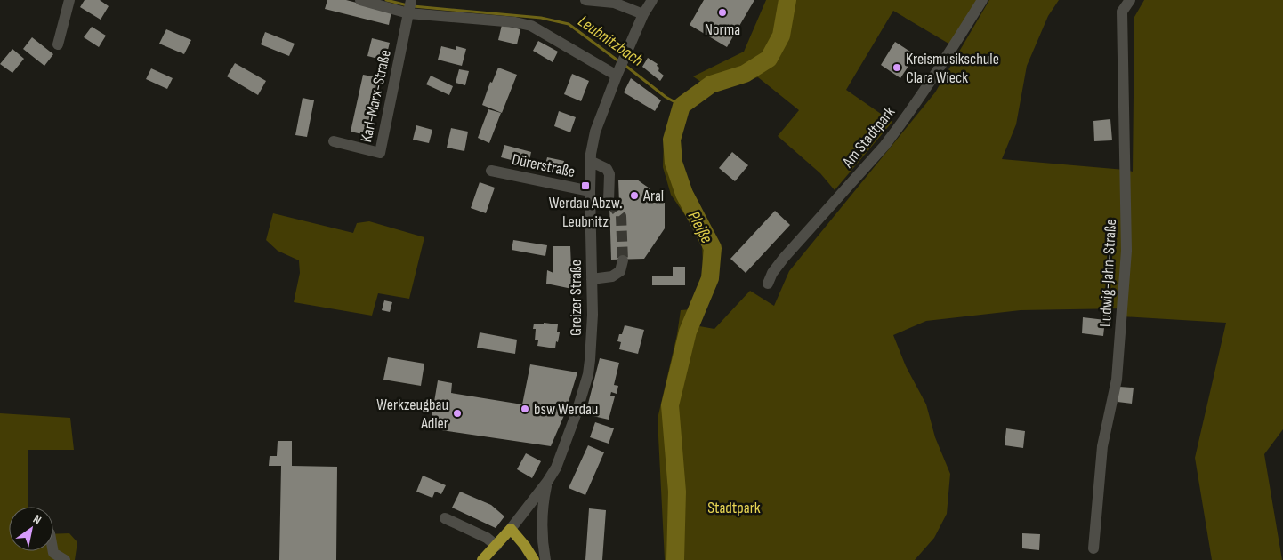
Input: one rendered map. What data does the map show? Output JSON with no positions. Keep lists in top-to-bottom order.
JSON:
{
  "streets": {
    "main road": ["Greizer Straße"],
    "street": [
      "Karl-Marx-Straße",
      "Am Stadtpark",
      "Dürerstraße",
      "Ludwig-Jahn-Straße"
    ]
  },
  "crossings": [
    ["Dürerstraße", "Greizer Straße"]
  ],
  "water": ["Leubnitzbach", "Pleiße"],
  "parks": ["Stadtpark"],
  "places": {
    "other": [
      "Norma",
      "Kreismusikschule Clara Wieck",
      "Aral",
      "bsw Werdau",
      "Werkzeugbau Adler"
    ],
    "transit": ["Werdau Abzw. Leubnitz"]
  },
  "north": "top right"
}
